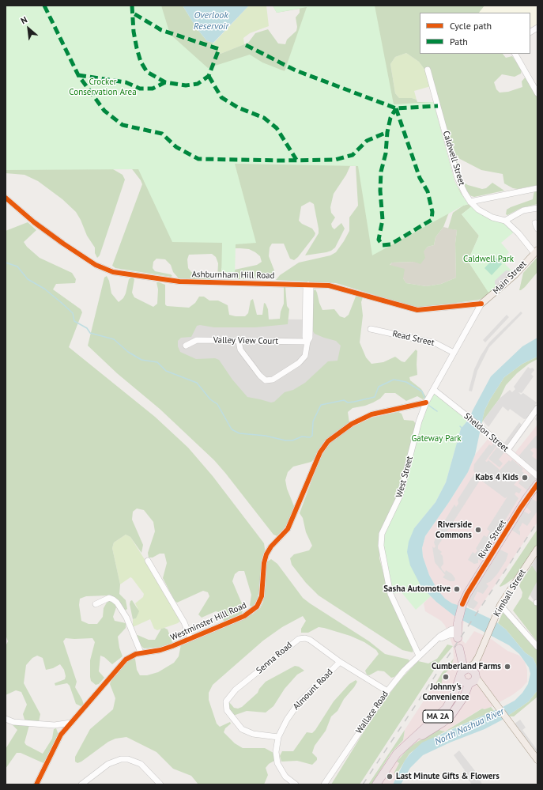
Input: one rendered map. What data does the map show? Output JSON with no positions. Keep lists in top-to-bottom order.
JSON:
{
  "streets": {
    "highway": ["River Street", "MA 2A"],
    "main road": ["Main Street", "Kimball Street"],
    "street": [
      "Caldwell Street",
      "Ashburnham Hill Road",
      "Read Street",
      "Valley View Court",
      "Sheldon Street",
      "West Street",
      "Westminster Hill Road",
      "Senna Road",
      "Almount Road",
      "Wallace Road"
    ]
  },
  "crossings": [
    ["Caldwell Street", "Main Street"],
    ["Ashburnham Hill Road", "Main Street"],
    ["Ashburnham Hill Road", "West Street"],
    ["Main Street", "West Street"],
    ["Read Street", "West Street"],
    ["Sheldon Street", "West Street"],
    ["West Street", "Westminster Hill Road"],
    ["West Street", "Wallace Road"],
    ["River Street", "Wallace Road"],
    ["Kimball Street", "MA 2A"],
    ["Senna Road", "Almount Road"],
    ["Senna Road", "Wallace Road"]
  ],
  "water": ["Overlook Reservoir", "North Nashua River"],
  "parks": ["Crocker Conservation Area", "Caldwell Park", "Gateway Park"],
  "places": [
    "Kabs 4 Kids",
    "Riverside Commons",
    "Sasha Automotive",
    "Cumberland Farms",
    "Johnny's Convenience",
    "Last Minute Gifts & Flowers"
  ],
  "legend": ["Cycle path", "Path"],
  "north": "top left"
}
